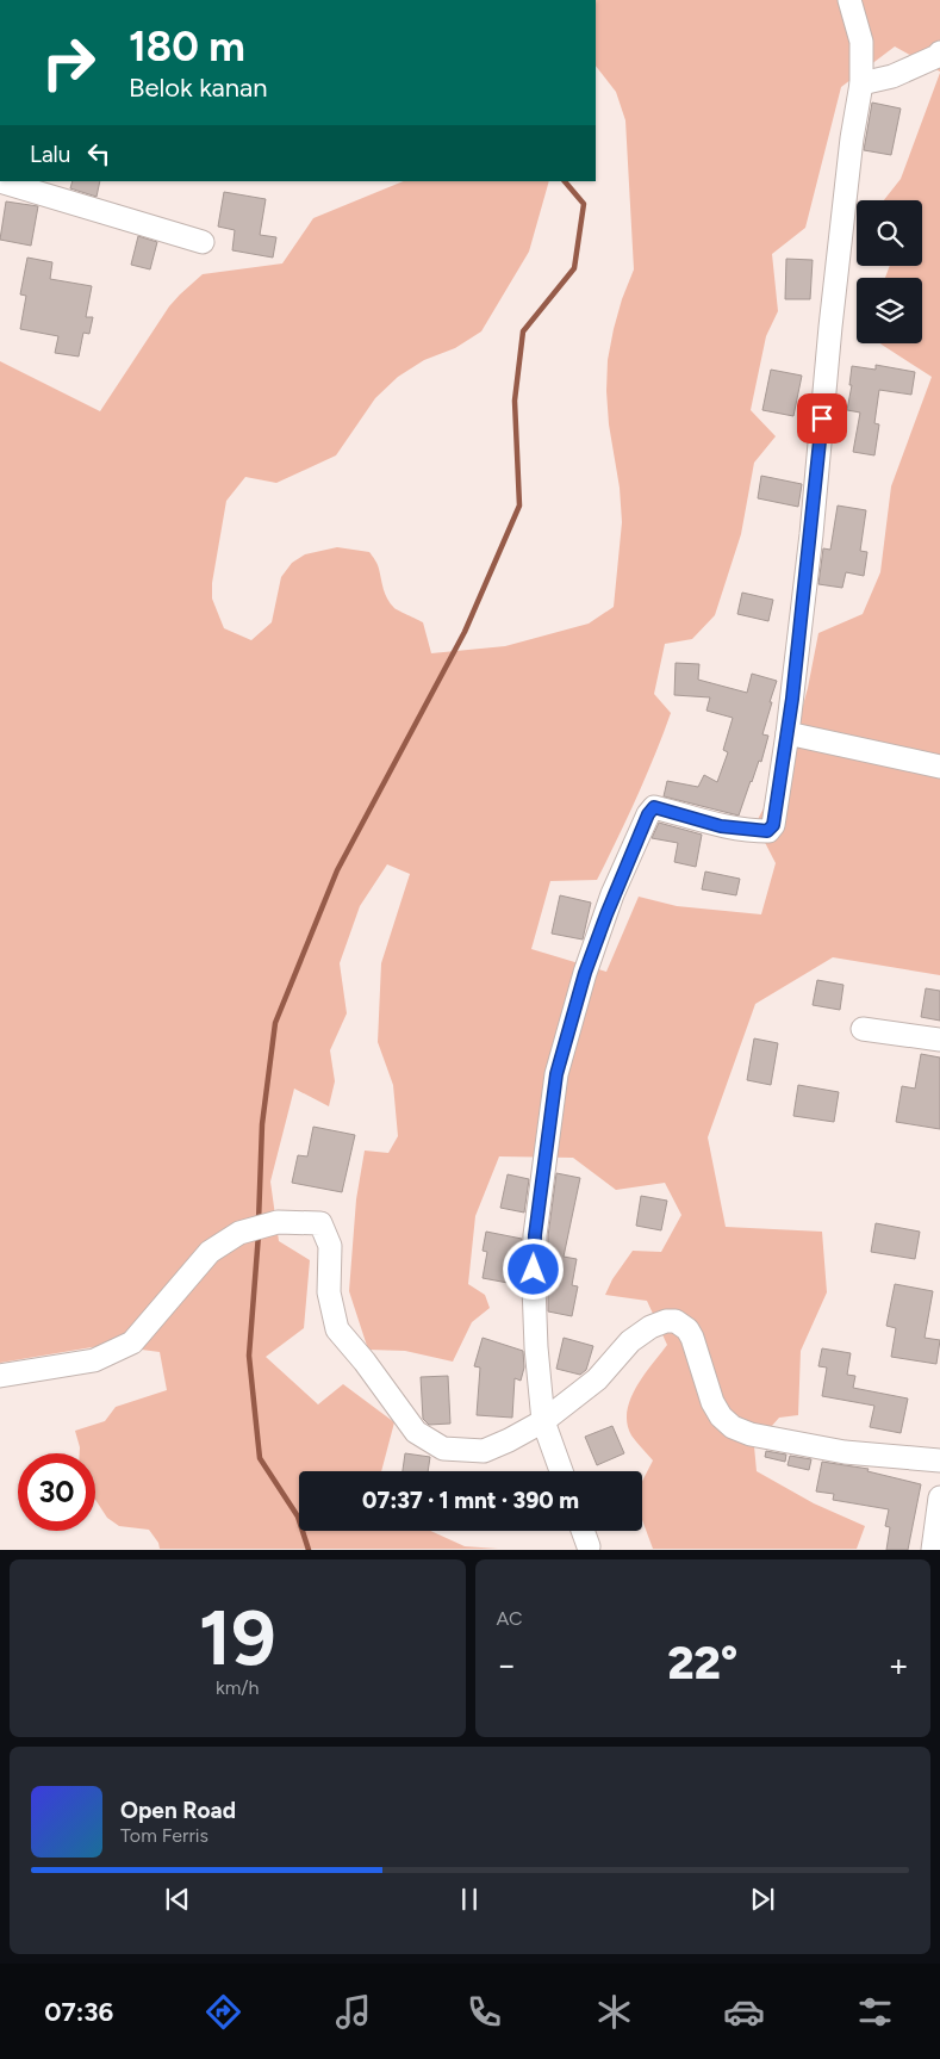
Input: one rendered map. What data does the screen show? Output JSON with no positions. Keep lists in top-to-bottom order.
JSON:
{
  "page": {
    "turn": ["180 m", "Belok kanan"],
    "then": "Lalu",
    "limit": "30",
    "trip": "07:37 · 1 mnt · 390 m",
    "tile": [
      ["19", "km/h"],
      "AC"
    ],
    "heat": ["−", "22°", "+"],
    "song": ["Open Road", "Tom Ferris"],
    "tabs": "07:36"
  }
}
